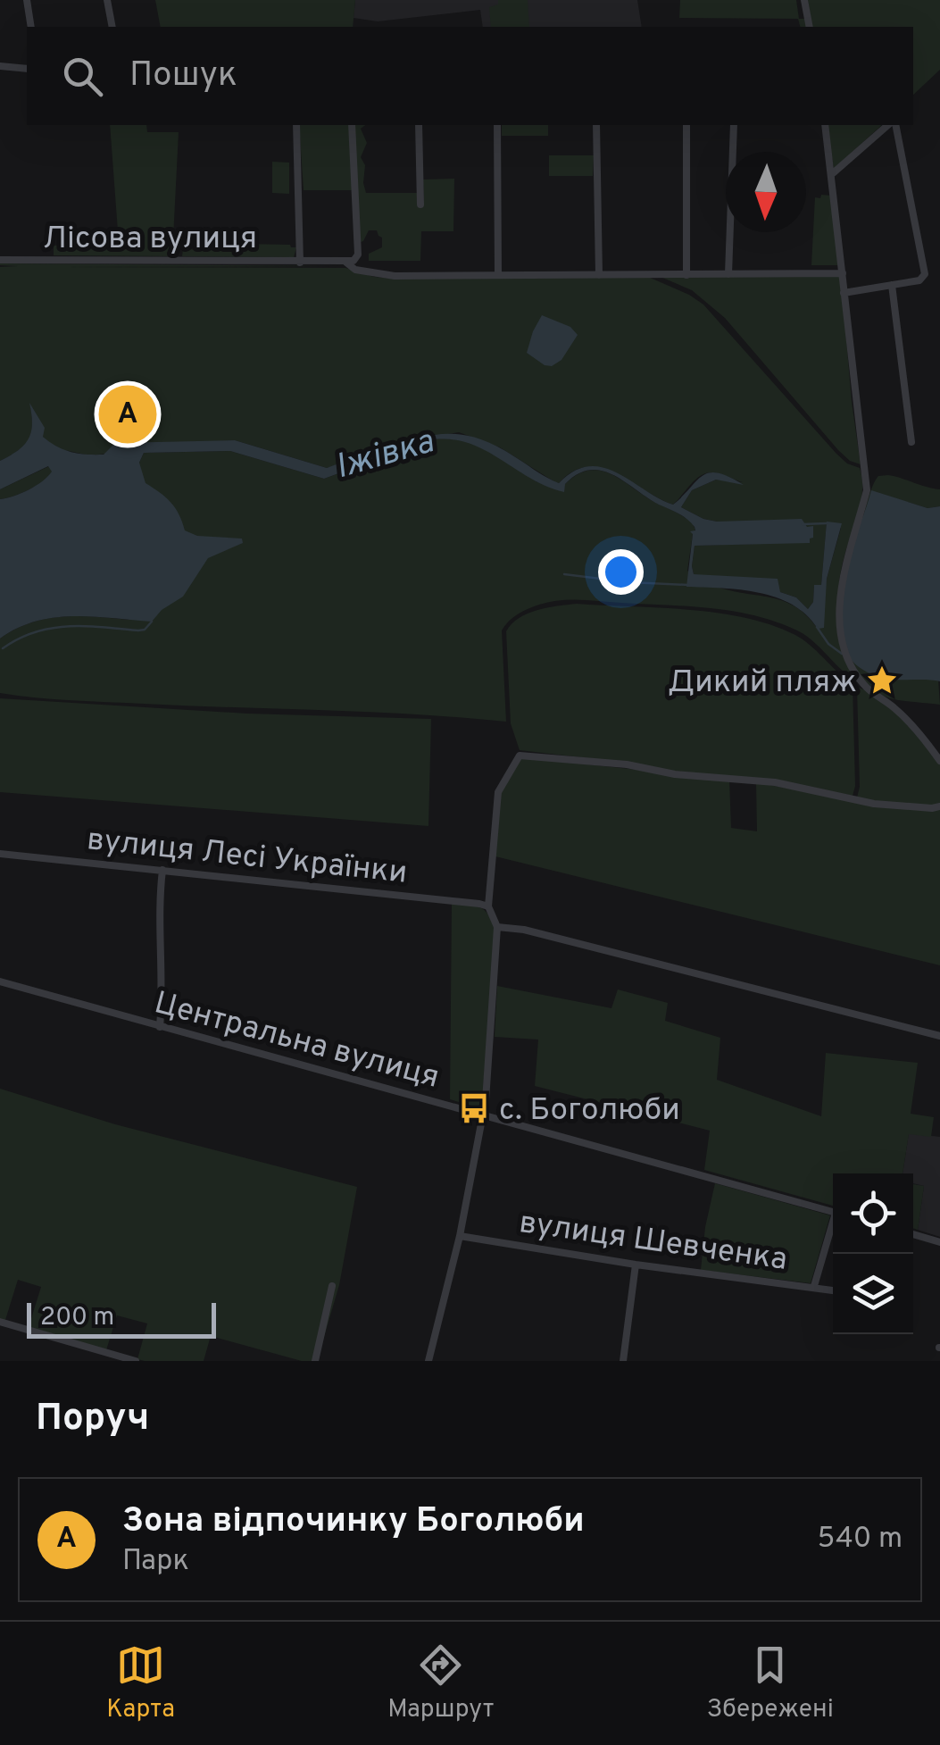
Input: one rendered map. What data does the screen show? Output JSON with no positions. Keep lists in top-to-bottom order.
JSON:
{
  "streets": {
    "street": [
      "Лісова вулиця",
      "вулиця Лесі Українки",
      "Центральна вулиця",
      "вулиця Шевченка"
    ]
  },
  "water": ["Іжівка"],
  "places": {
    "place": ["Дикий пляж"],
    "bus stop": ["с. Боголюби"]
  },
  "scale_bar": "200 m",
  "north": "bottom",
  "page": {
    "search": "Пошук",
    "pins": "A",
    "scale": "200 m",
    "heading": "Поруч",
    "list": [
      {
        "mark": "A",
        "name": "Зона відпочинку Боголюби",
        "note": "Парк",
        "value": "540 m"
      }
    ],
    "nav": ["Карта", "Маршрут", "Збережені"]
  }
}
